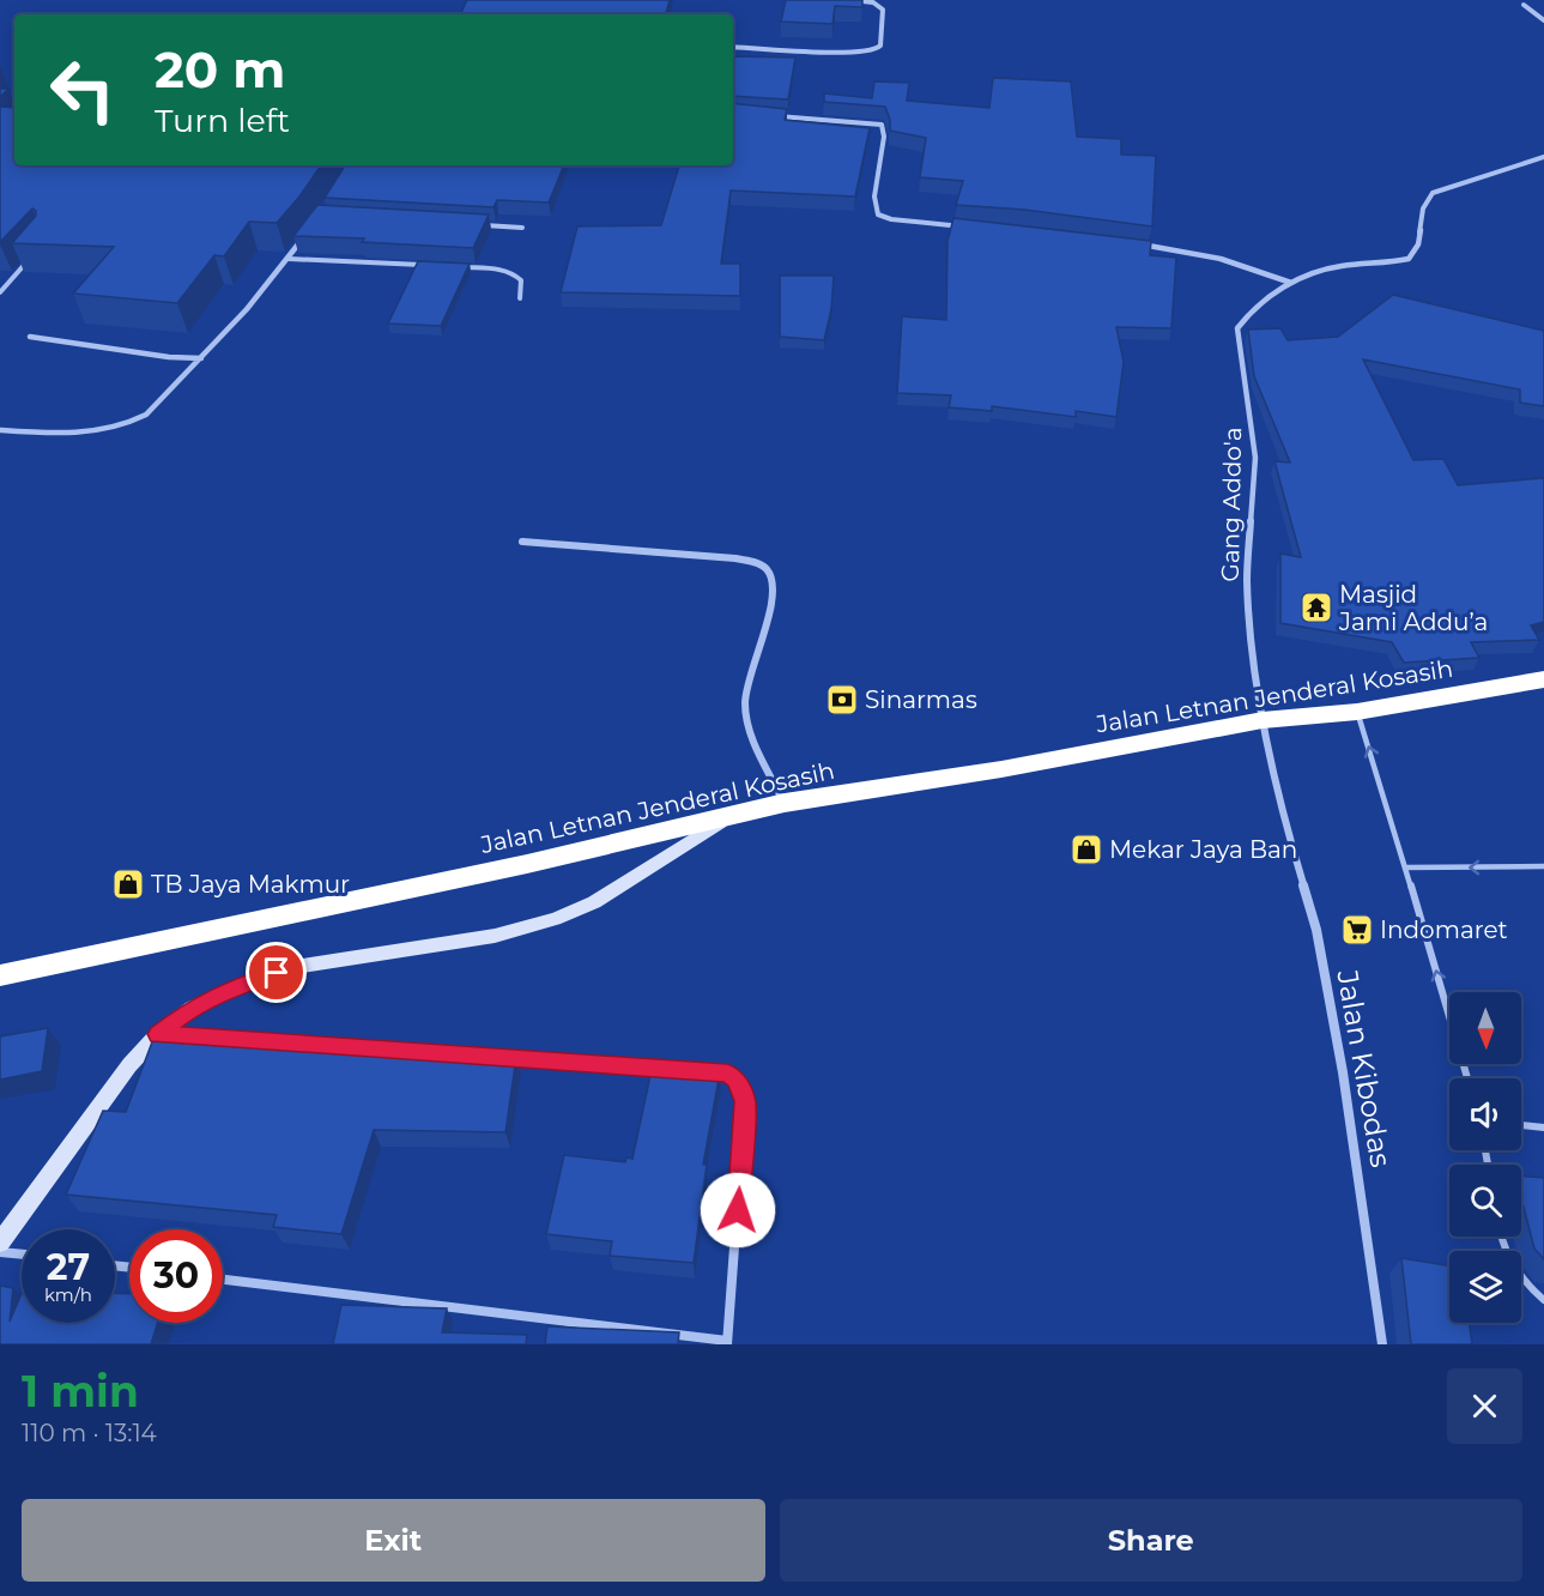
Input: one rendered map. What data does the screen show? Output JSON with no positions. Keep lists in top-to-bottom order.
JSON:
{
  "streets": {
    "highway": ["Jalan Letnan Jenderal Kosasih"],
    "street": ["Gang Addo'a", "Jalan Kibodas"]
  },
  "crossings": [
    ["Gang Addo'a", "Jalan Letnan Jenderal Kosasih"],
    ["Gang Addo'a", "Jalan Kibodas"],
    ["Jalan Letnan Jenderal Kosasih", "Jalan Kibodas"]
  ],
  "places": {
    "temple": ["Masjid Jami Addu’a"],
    "bank": ["Sinarmas"],
    "shop": ["Mekar Jaya Ban", "TB Jaya Makmur"],
    "supermarket": ["Indomaret"]
  },
  "north": "bottom",
  "page": {
    "turn": ["20 m", "Turn left"],
    "speed": "27 km/h",
    "limit": "30",
    "heading": ["1 min", "110 m · 13:14"],
    "buttons": ["Exit", "Share"]
  }
}
